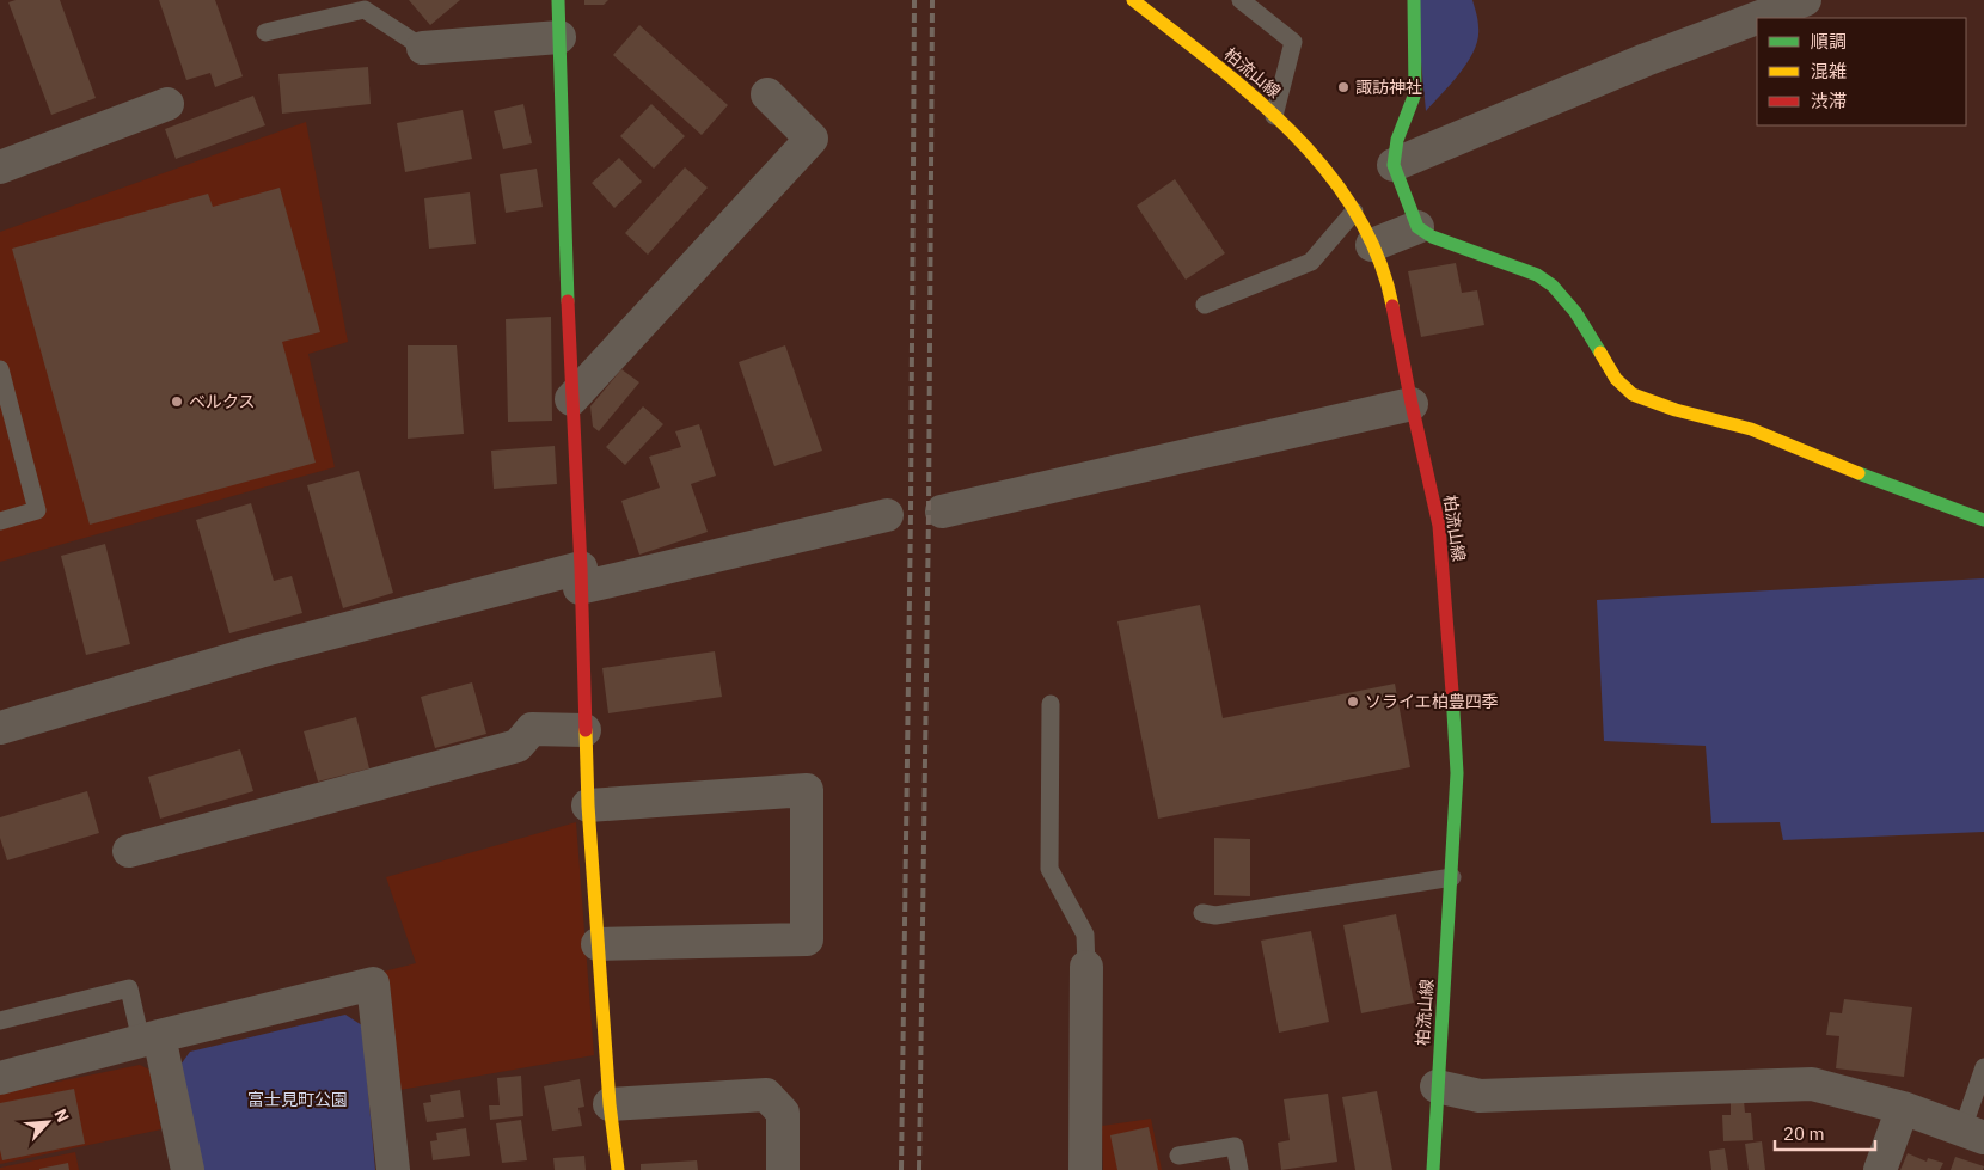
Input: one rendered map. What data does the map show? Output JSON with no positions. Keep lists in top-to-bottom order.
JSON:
{
  "streets": {
    "street": ["柏流山線"]
  },
  "parks": ["富士見町公園"],
  "places": ["諏訪神社", "ベルクス", "ソライエ柏豊四季"],
  "legend": ["順調", "混雑", "渋滞"],
  "scale_bar": "20 m",
  "north": "top right"
}
